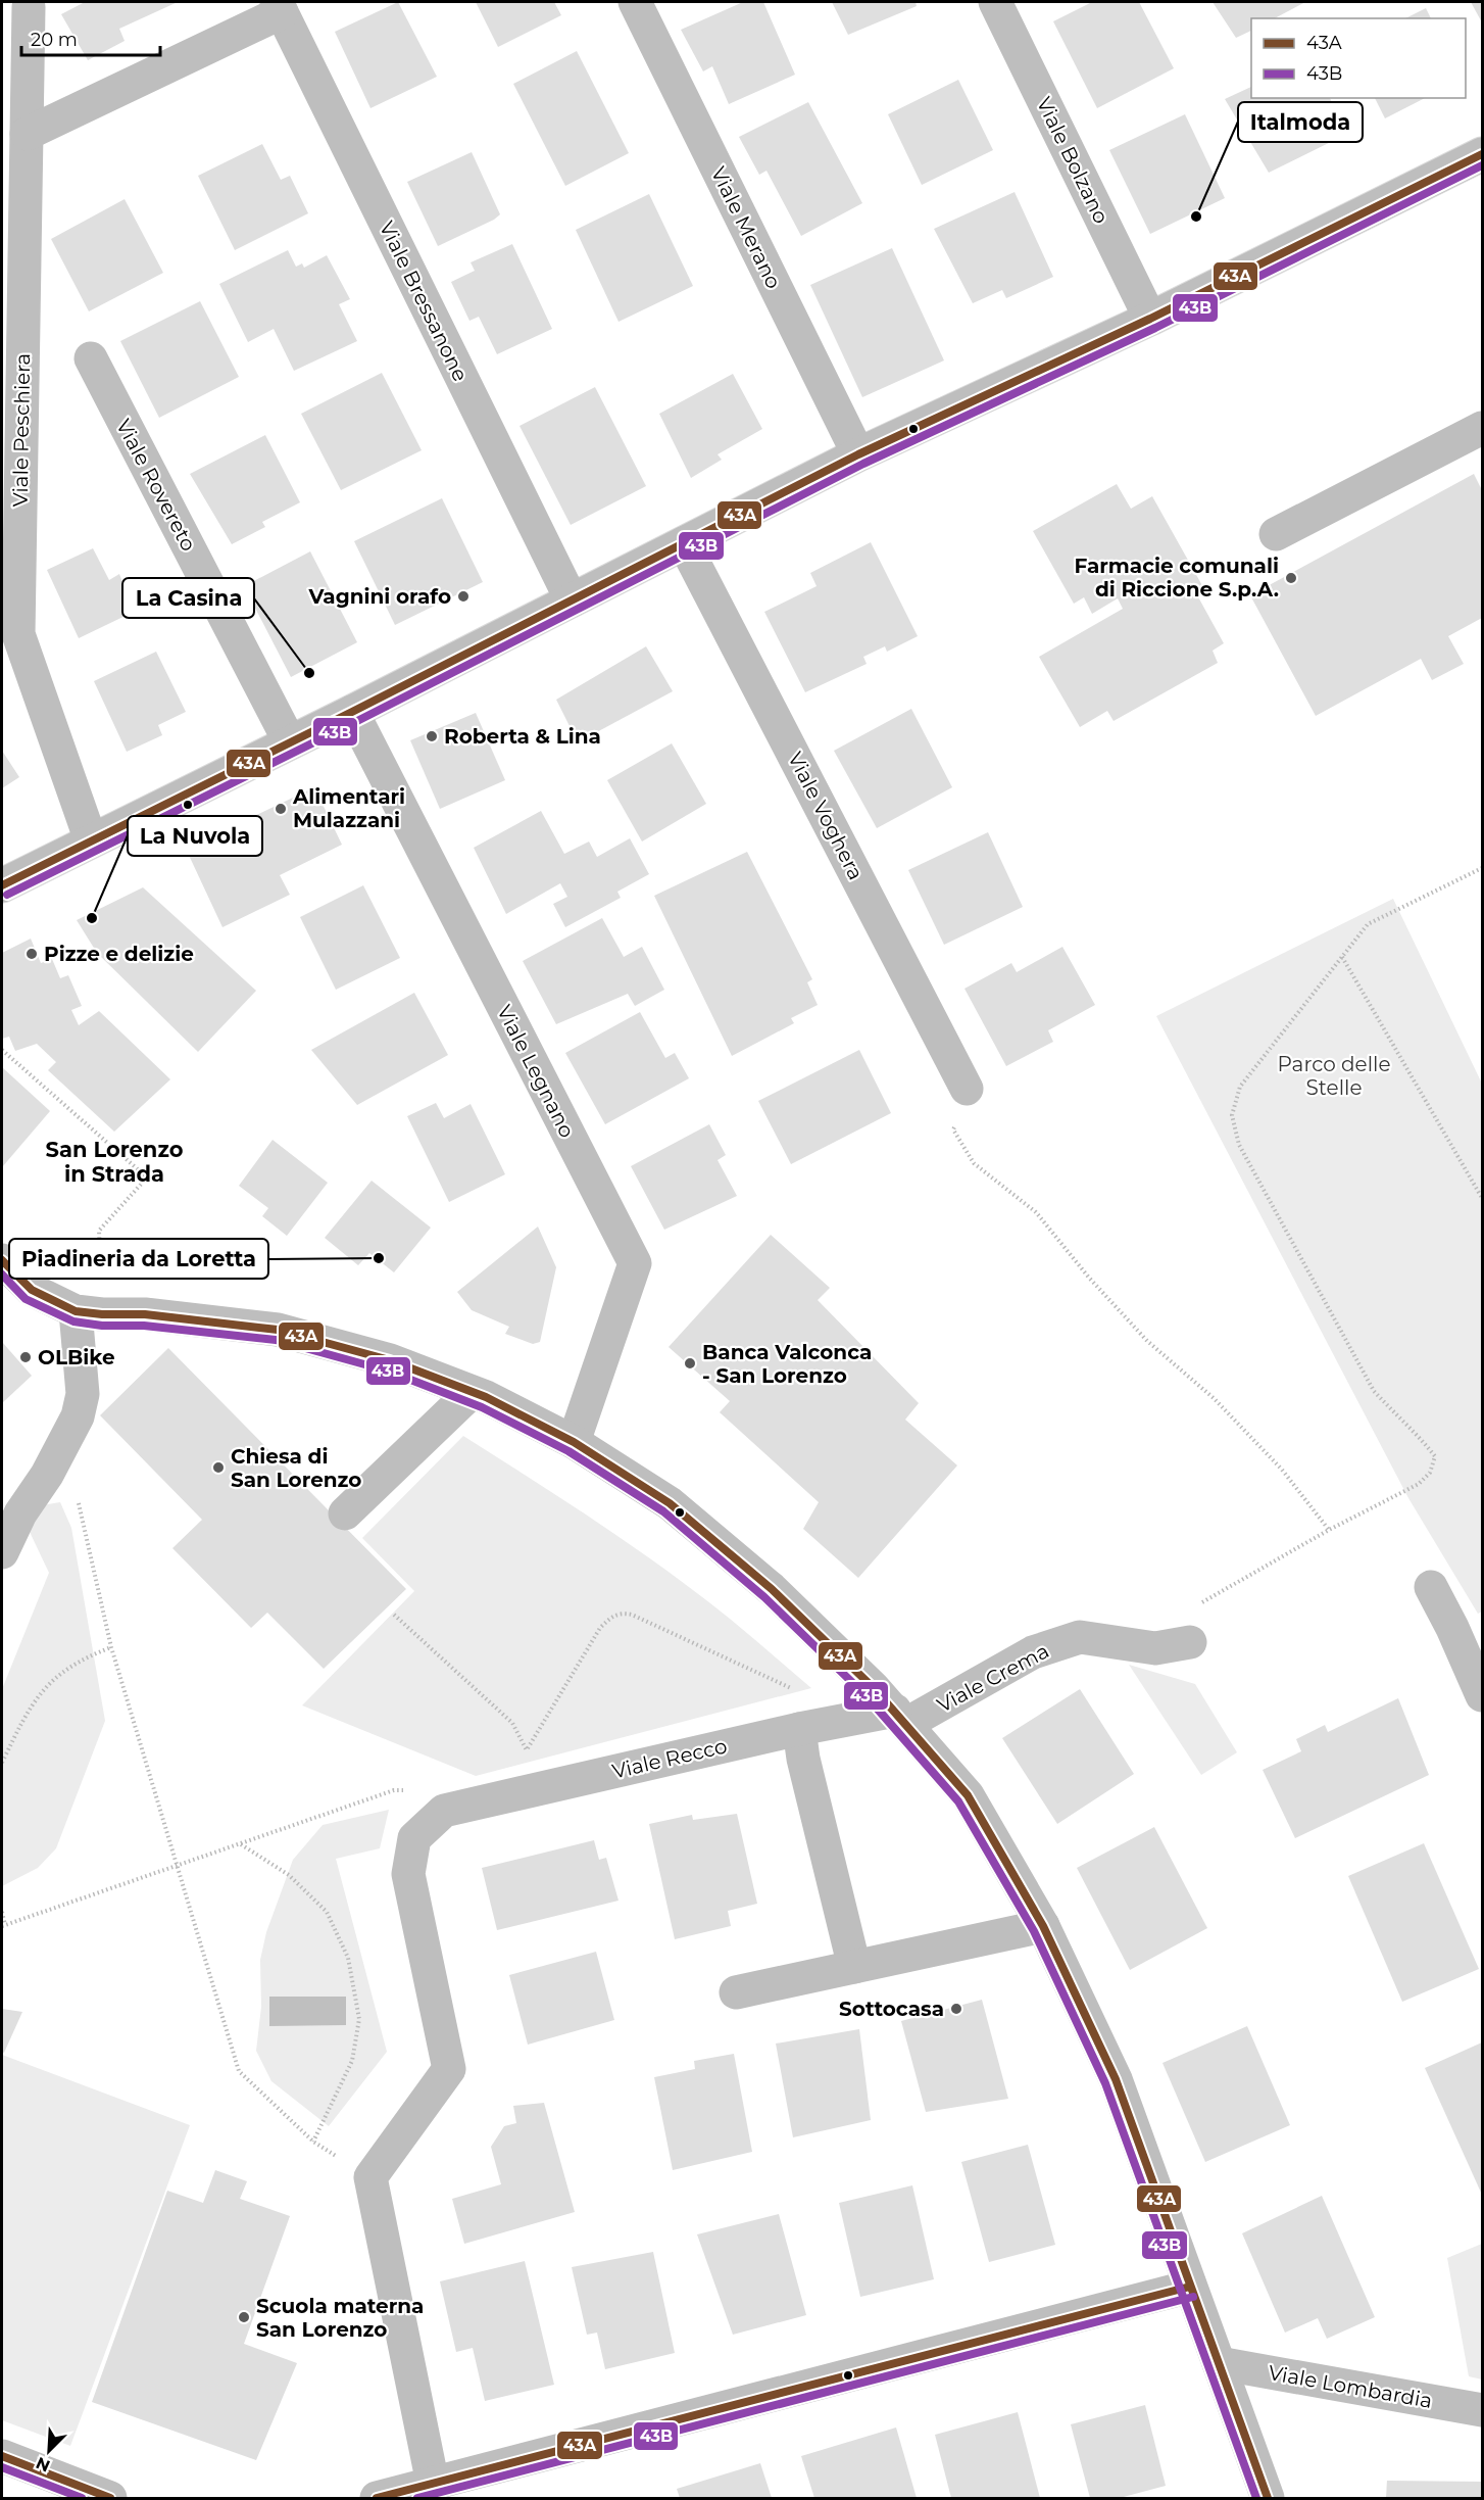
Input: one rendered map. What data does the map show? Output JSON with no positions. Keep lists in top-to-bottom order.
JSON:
{
  "streets": {
    "street": [
      "Viale Bolzano",
      "Viale Merano",
      "Viale Bressanone",
      "Viale Peschiera",
      "Viale Rovereto",
      "Viale Voghera",
      "Viale Legnano",
      "Viale Crema",
      "Viale Recco",
      "Viale Lombardia"
    ]
  },
  "crossings": [
    ["Viale Crema", "Viale Recco"]
  ],
  "districts": ["San Lorenzo in Strada"],
  "parks": ["Parco delle Stelle"],
  "places": [
    "Italmoda",
    "Farmacie comunali di Riccione S.p.A.",
    "Vagnini orafo",
    "La Casina",
    "Roberta & Lina",
    "Alimentari Mulazzani",
    "La Nuvola",
    "Pizze e delizie",
    "Piadineria da Loretta",
    "OLBike",
    "Banca Valconca - San Lorenzo",
    "Chiesa di San Lorenzo",
    "Sottocasa",
    "Scuola materna San Lorenzo"
  ],
  "lines": ["transit line 43A", "transit line 43B"],
  "legend": ["43A", "43B"],
  "scale_bar": "20 m",
  "north": "bottom left"
}
